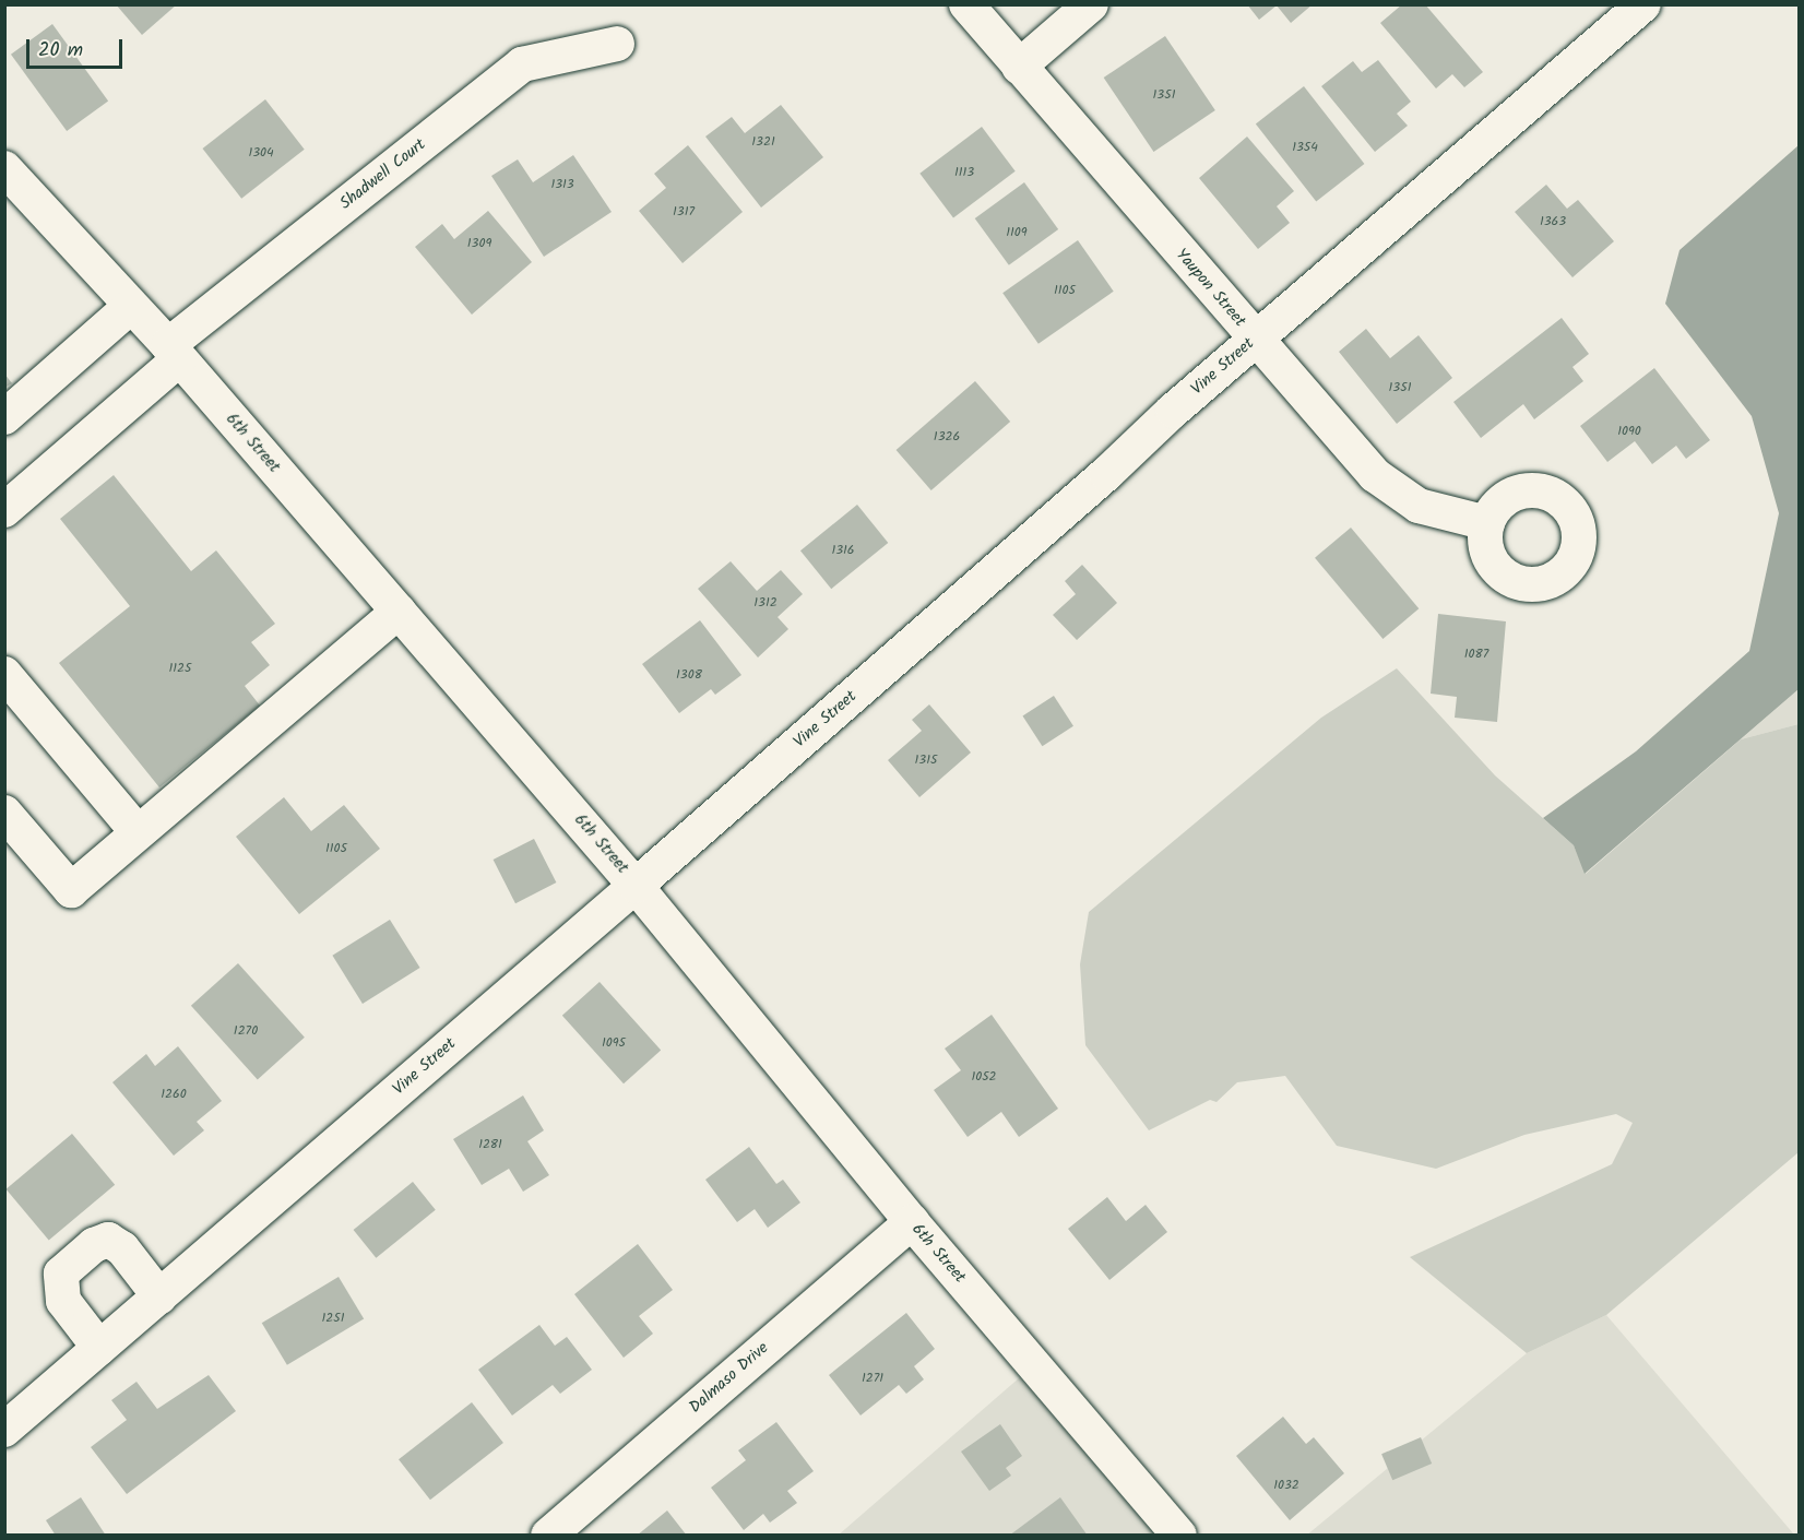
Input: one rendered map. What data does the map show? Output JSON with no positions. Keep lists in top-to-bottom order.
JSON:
{
  "streets": {
    "street": [
      "Shadwell Court",
      "Yaupon Street",
      "Vine Street",
      "6th Street",
      "Dalmaso Drive"
    ]
  },
  "crossings": [
    ["Shadwell Court", "6th Street"],
    ["Yaupon Street", "Vine Street"],
    ["Vine Street", "6th Street"],
    ["6th Street", "Dalmaso Drive"]
  ],
  "house_numbers": [
    "1351",
    "1321",
    "1354",
    "1304",
    "1113",
    "1313",
    "1317",
    "1363",
    "1109",
    "1309",
    "1105",
    "1351",
    "1090",
    "1326",
    "1316",
    "1312",
    "1087",
    "1125",
    "1308",
    "1315",
    "1105",
    "1270",
    "1095",
    "1052",
    "1260",
    "1281",
    "1251",
    "1271",
    "1032"
  ],
  "scale_bar": "20 m"
}
